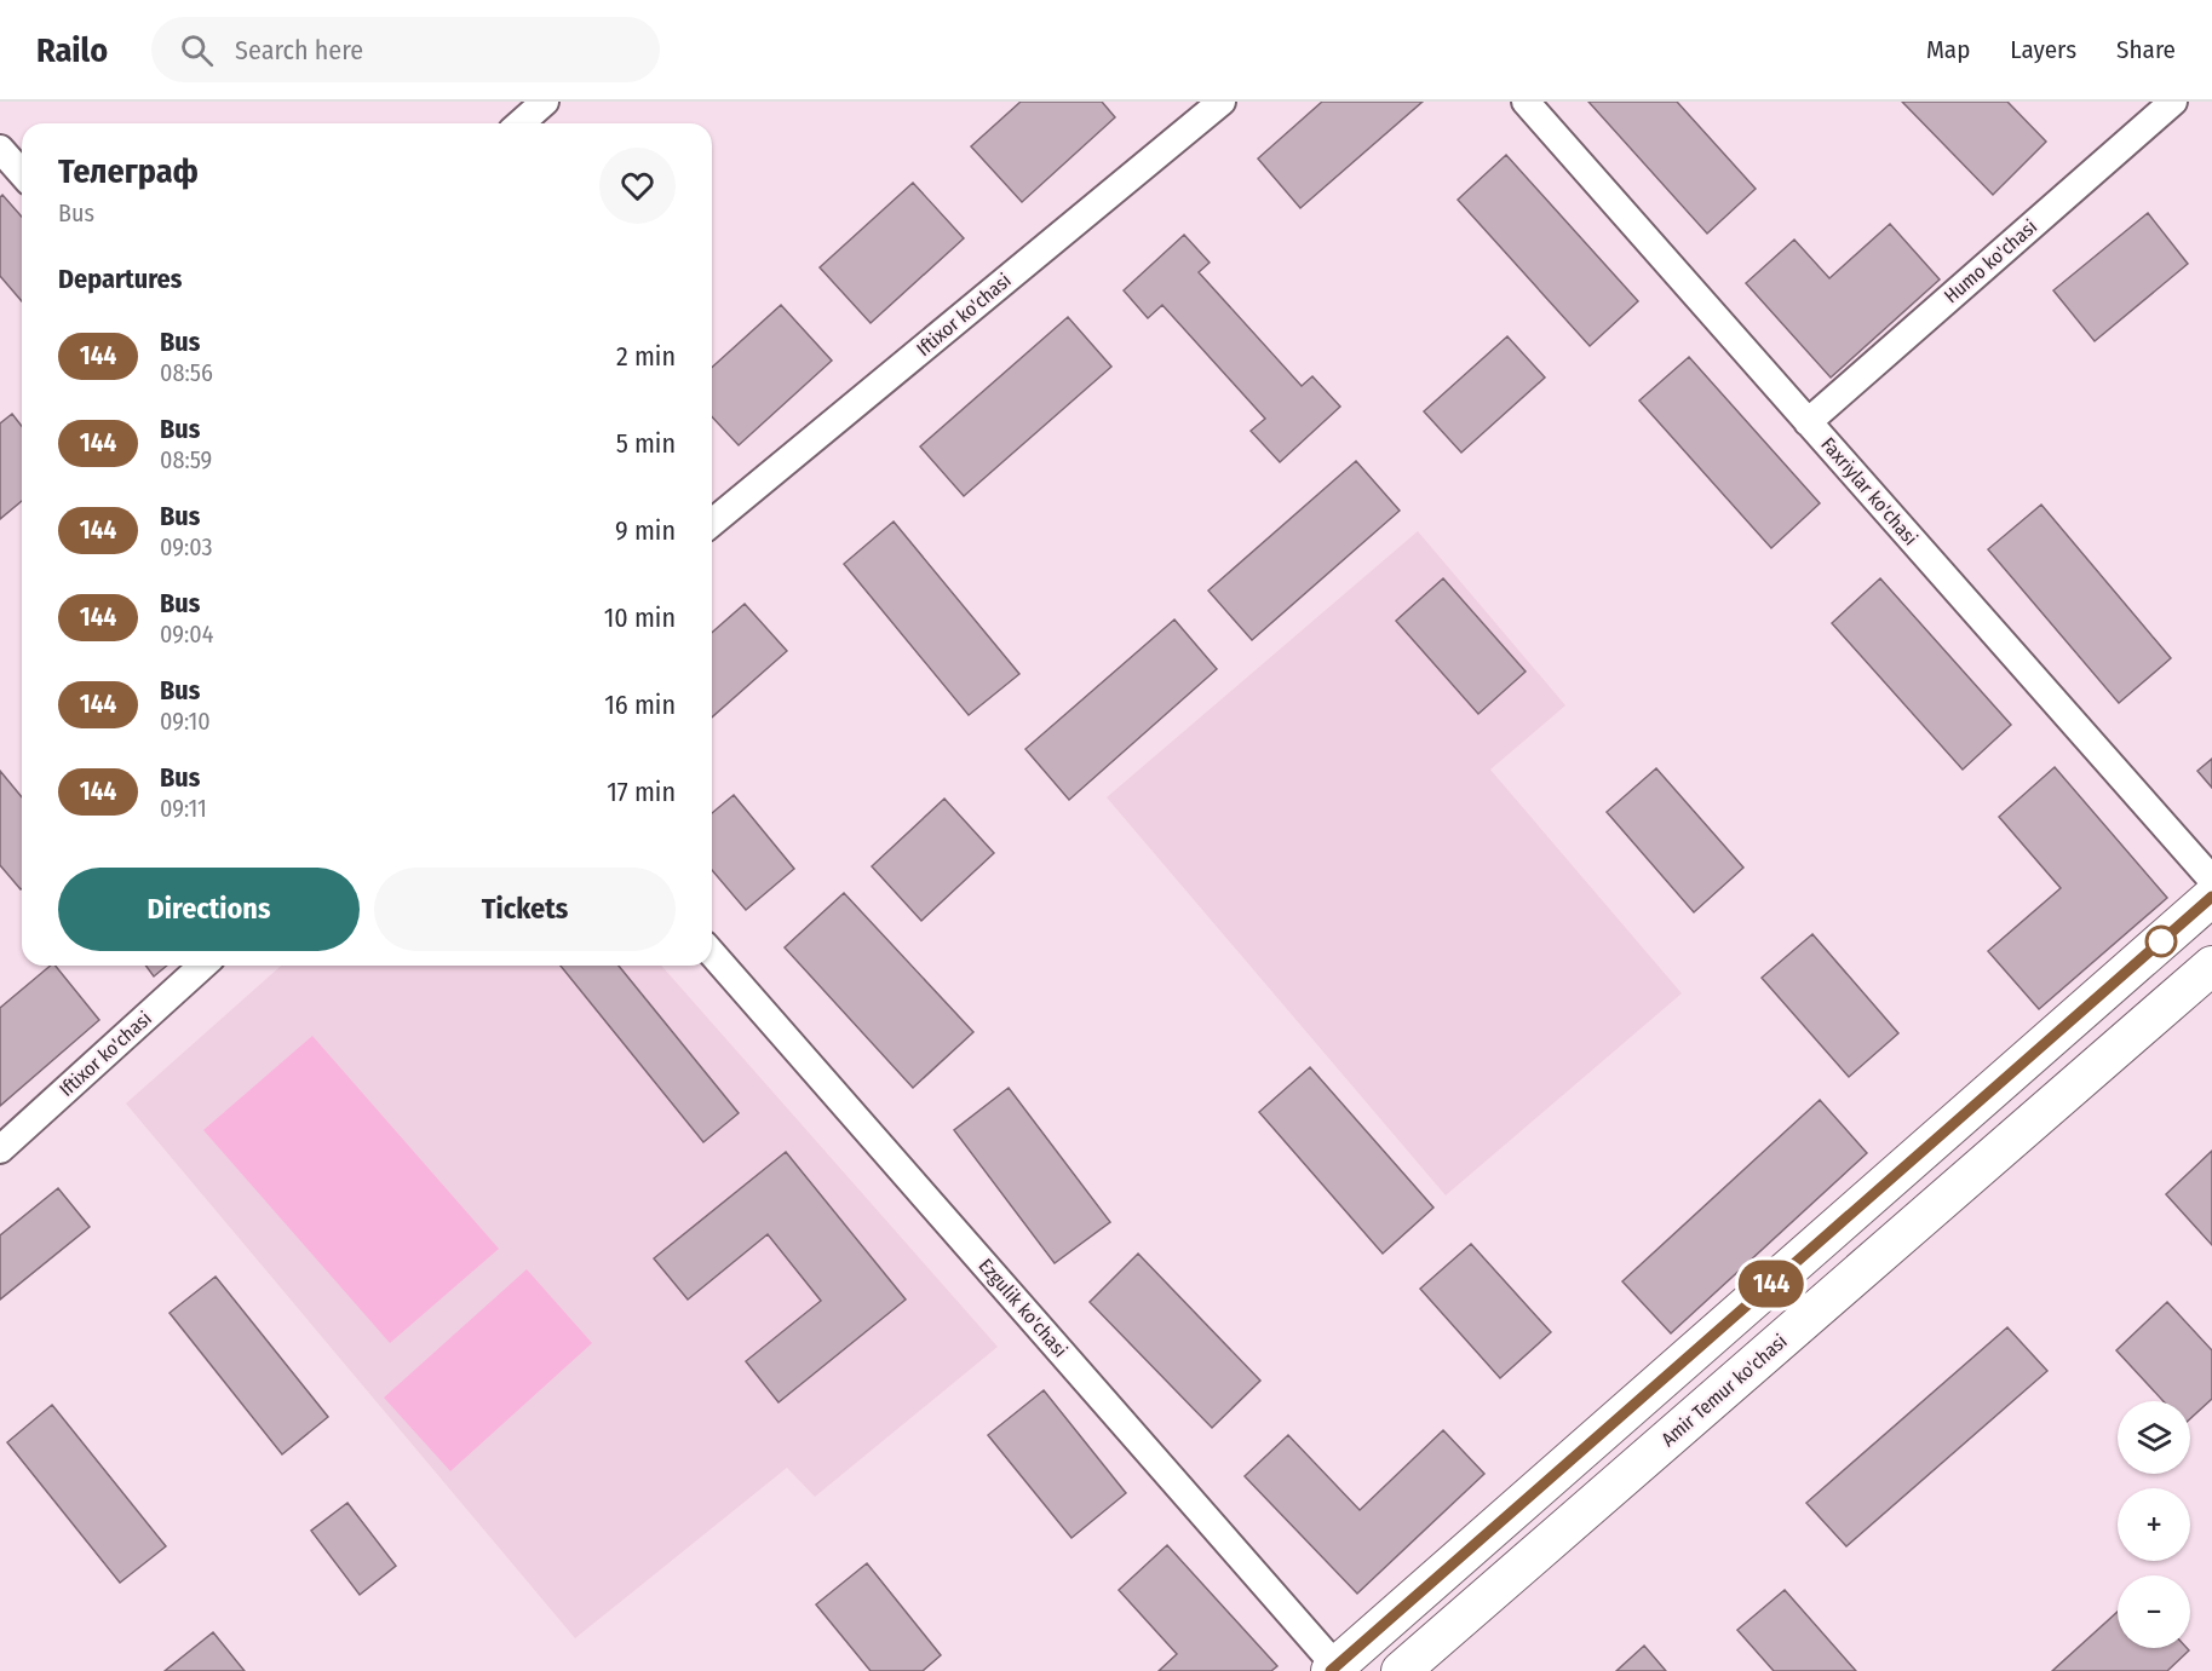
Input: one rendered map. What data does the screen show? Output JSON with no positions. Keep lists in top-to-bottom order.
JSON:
{
  "streets": {
    "main road": ["Amir Temur ko'chasi"],
    "street": [
      "Humo ko'chasi",
      "Iftixor ko'chasi",
      "Faxriylar ko'chasi",
      "Ezgulik ko'chasi"
    ]
  },
  "crossings": [
    ["Humo ko'chasi", "Faxriylar ko'chasi"]
  ],
  "lines": ["bus line 144"],
  "page": {
    "header": "Railo",
    "search": "Search here",
    "nav": ["Map", "Layers", "Share"],
    "on_map": "144",
    "heading": [
      ["Телеграф", "Bus"],
      "Departures"
    ],
    "list": [
      {
        "mark": "144",
        "name": "Bus",
        "note": "08:56",
        "value": "2 min"
      },
      {
        "mark": "144",
        "name": "Bus",
        "note": "08:59",
        "value": "5 min"
      },
      {
        "mark": "144",
        "name": "Bus",
        "note": "09:03",
        "value": "9 min"
      },
      {
        "mark": "144",
        "name": "Bus",
        "note": "09:04",
        "value": "10 min"
      },
      {
        "mark": "144",
        "name": "Bus",
        "note": "09:10",
        "value": "16 min"
      },
      {
        "mark": "144",
        "name": "Bus",
        "note": "09:11",
        "value": "17 min"
      }
    ],
    "buttons": ["Directions", "Tickets"],
    "map_buttons": ["+", "−"]
  }
}
